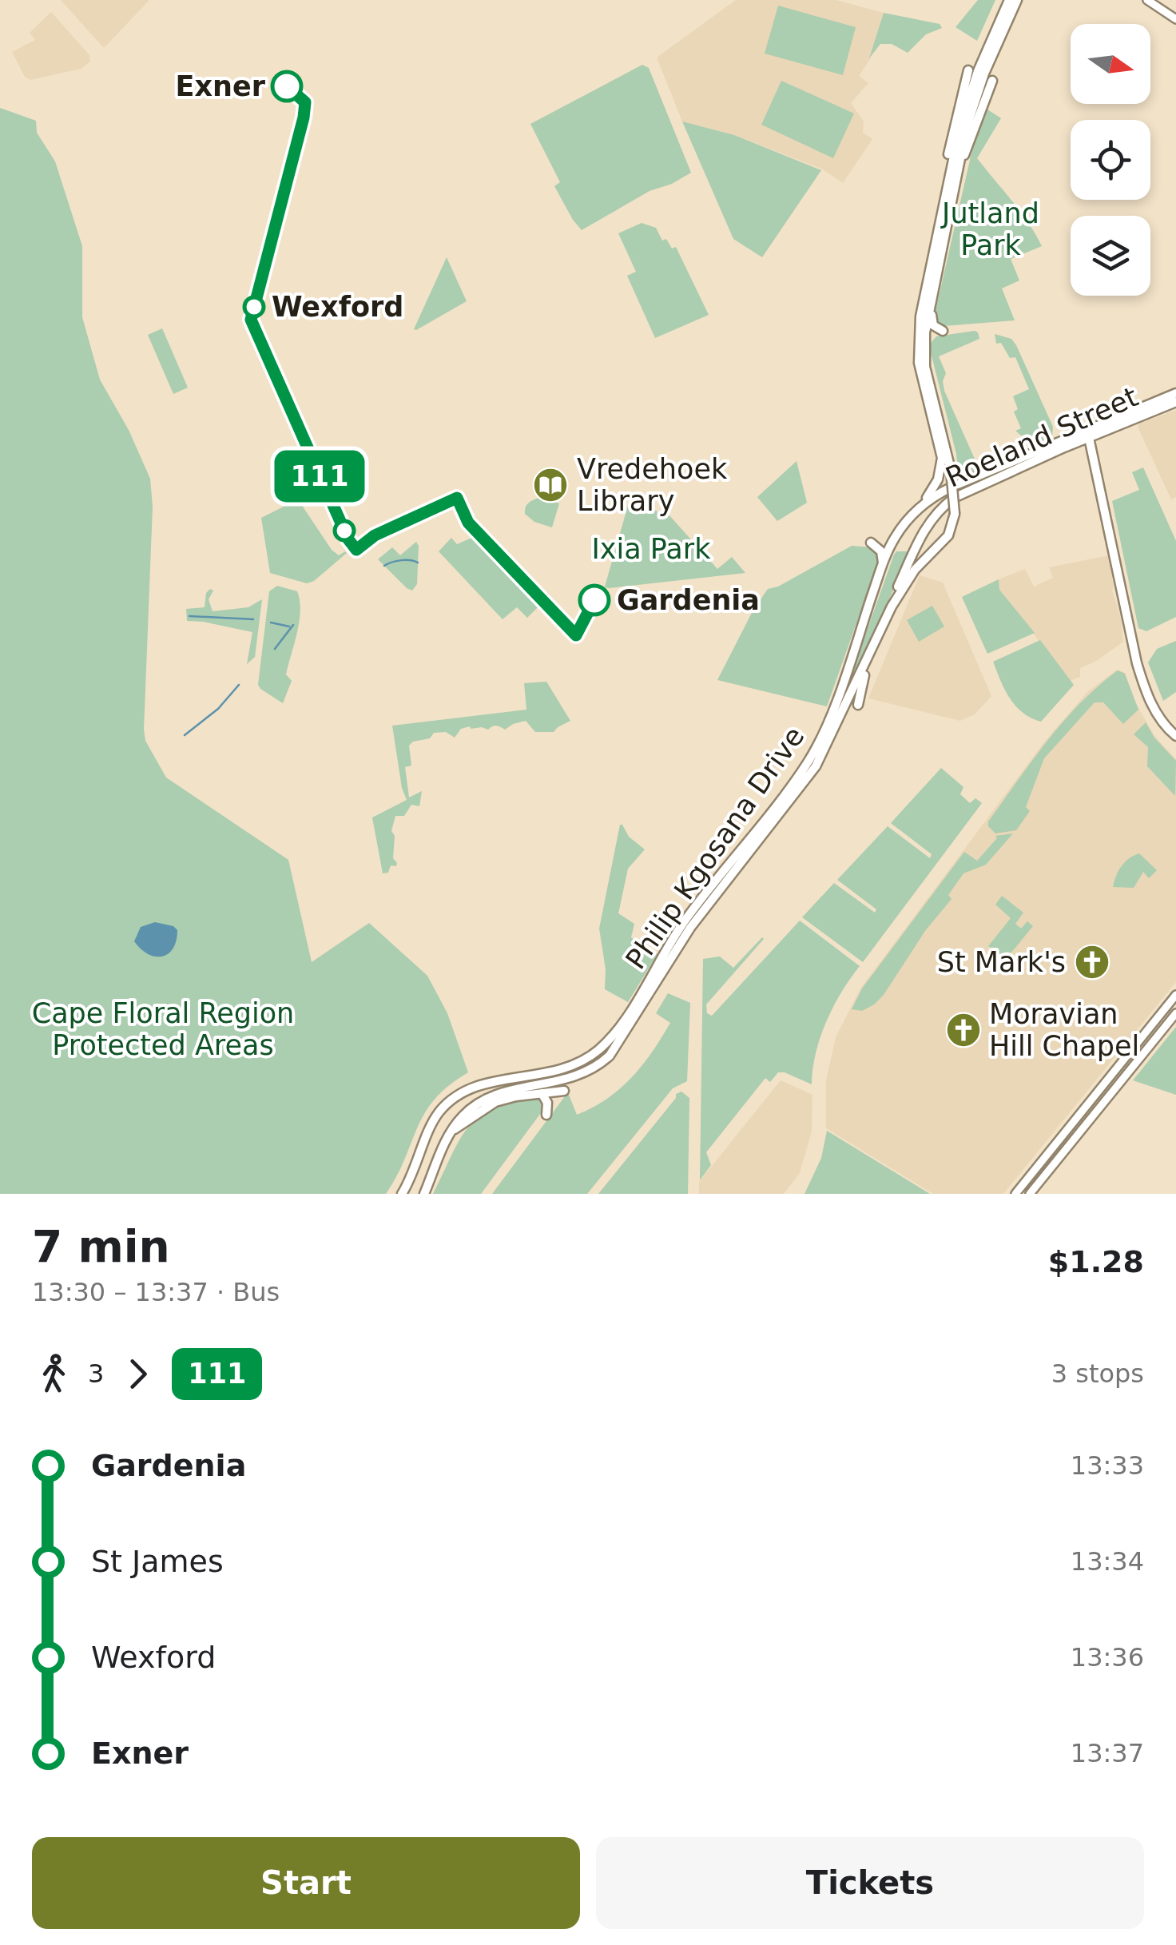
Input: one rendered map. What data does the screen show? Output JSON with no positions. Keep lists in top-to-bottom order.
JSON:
{
  "streets": {
    "main road": ["Roeland Street", "Philip Kgosana Drive"]
  },
  "crossings": [
    ["Roeland Street", "Philip Kgosana Drive"]
  ],
  "parks": ["Jutland Park", "Ixia Park", "Cape Floral Region Protected Areas"],
  "places": {
    "other": ["Exner", "Wexford", "Gardenia"],
    "library": ["Vredehoek Library"],
    "church": ["St Mark's", "Moravian Hill Chapel"]
  },
  "lines": ["bus line 111"],
  "north": "right",
  "page": {
    "on_map": "111",
    "heading": ["7 min", "13:30 – 13:37 · Bus", "$1.28"],
    "legs": ["3", "111", "3 stops"],
    "list": [
      {
        "name": "Gardenia",
        "value": "13:33"
      },
      {
        "name": "St James",
        "value": "13:34"
      },
      {
        "name": "Wexford",
        "value": "13:36"
      },
      {
        "name": "Exner",
        "value": "13:37"
      }
    ],
    "buttons": ["Start", "Tickets"]
  }
}
